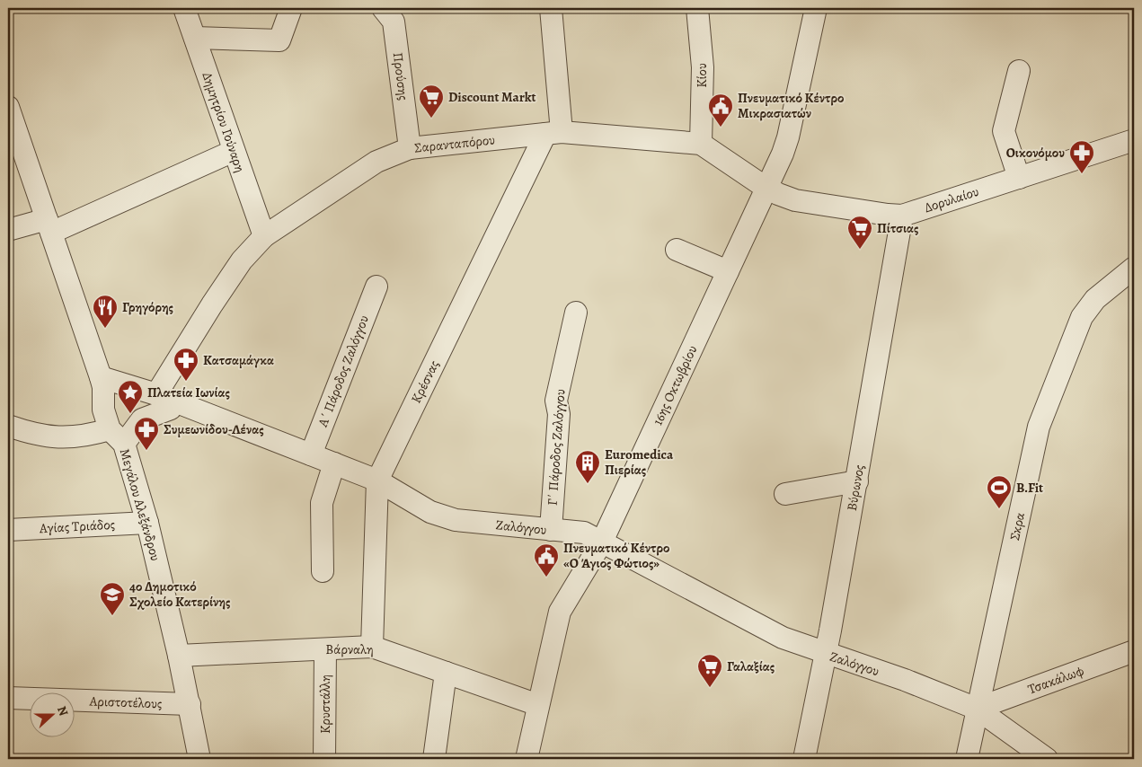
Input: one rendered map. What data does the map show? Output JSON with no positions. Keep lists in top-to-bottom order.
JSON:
{
  "streets": {
    "street": [
      "Κίου",
      "Προύσης",
      "Δημητρίου Γούναρη",
      "Σαρανταπόρου",
      "Δορυλαίου",
      "Α΄ Πάροδος Ζαλόγγου",
      "Κρέσνας",
      "16ης Οκτωβρίου",
      "Γ΄ Πάροδος Ζαλόγγου",
      "Βύρωνος",
      "Μεγάλου Αλεξάνδρου",
      "Αγίας Τριάδος",
      "Σκρα",
      "Ζαλόγγου",
      "Βάρναλη",
      "Τσακάλωφ",
      "Αριστοτέλους",
      "Κρυστάλλη"
    ]
  },
  "crossings": [
    ["Κίου", "Σαρανταπόρου"],
    ["Προύσης", "Σαρανταπόρου"],
    ["Δημητρίου Γούναρη", "Σαρανταπόρου"],
    ["Σαρανταπόρου", "Δορυλαίου"],
    ["Σαρανταπόρου", "Κρέσνας"],
    ["Σαρανταπόρου", "16ης Οκτωβρίου"],
    ["Σαρανταπόρου", "Μεγάλου Αλεξάνδρου"],
    ["Σαρανταπόρου", "Ζαλόγγου"],
    ["Δορυλαίου", "16ης Οκτωβρίου"],
    ["Δορυλαίου", "Βύρωνος"],
    ["Α΄ Πάροδος Ζαλόγγου", "Ζαλόγγου"],
    ["Κρέσνας", "Ζαλόγγου"],
    ["Κρέσνας", "Βάρναλη"],
    ["16ης Οκτωβρίου", "Ζαλόγγου"],
    ["16ης Οκτωβρίου", "Βάρναλη"],
    ["Γ΄ Πάροδος Ζαλόγγου", "Ζαλόγγου"],
    ["Βύρωνος", "Ζαλόγγου"],
    ["Μεγάλου Αλεξάνδρου", "Αγίας Τριάδος"],
    ["Μεγάλου Αλεξάνδρου", "Βάρναλη"],
    ["Μεγάλου Αλεξάνδρου", "Αριστοτέλους"],
    ["Σκρα", "Ζαλόγγου"],
    ["Σκρα", "Τσακάλωφ"],
    ["Ζαλόγγου", "Τσακάλωφ"],
    ["Βάρναλη", "Κρυστάλλη"]
  ],
  "places": {
    "supermarket": ["Discount Markt", "Πίτσιας", "Γαλαξίας"],
    "public building": ["Πνευματικό Κέντρο Μικρασιατών", "Πνευματικό Κέντρο «Ο Άγιος Φώτιος»"],
    "pharmacy": ["Οικονόμου", "Κατσαμάγκα", "Συμεωνίδου-Λένας"],
    "restaurant": ["Γρηγόρης"],
    "place": ["Πλατεία Ιωνίας"],
    "building": ["Euromedica Πιερίας"],
    "sports": ["B.Fit"],
    "school or university": ["4ο Δημοτικό Σχολείο Κατερίνης"]
  },
  "north": "right"
}
